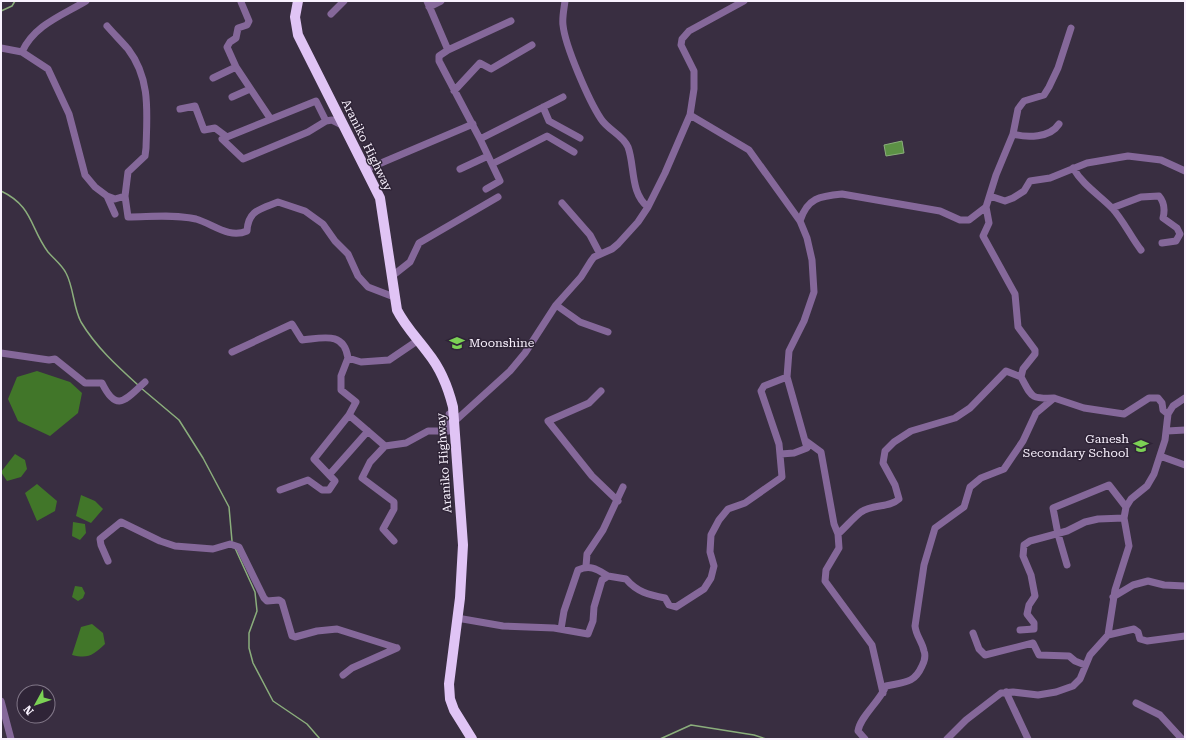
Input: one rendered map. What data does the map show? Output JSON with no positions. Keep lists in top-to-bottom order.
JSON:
{
  "streets": {
    "highway": ["Araniko Highway"]
  },
  "places": {
    "school or university": ["Moonshine", "Ganesh Secondary School"]
  },
  "north": "bottom left"
}
